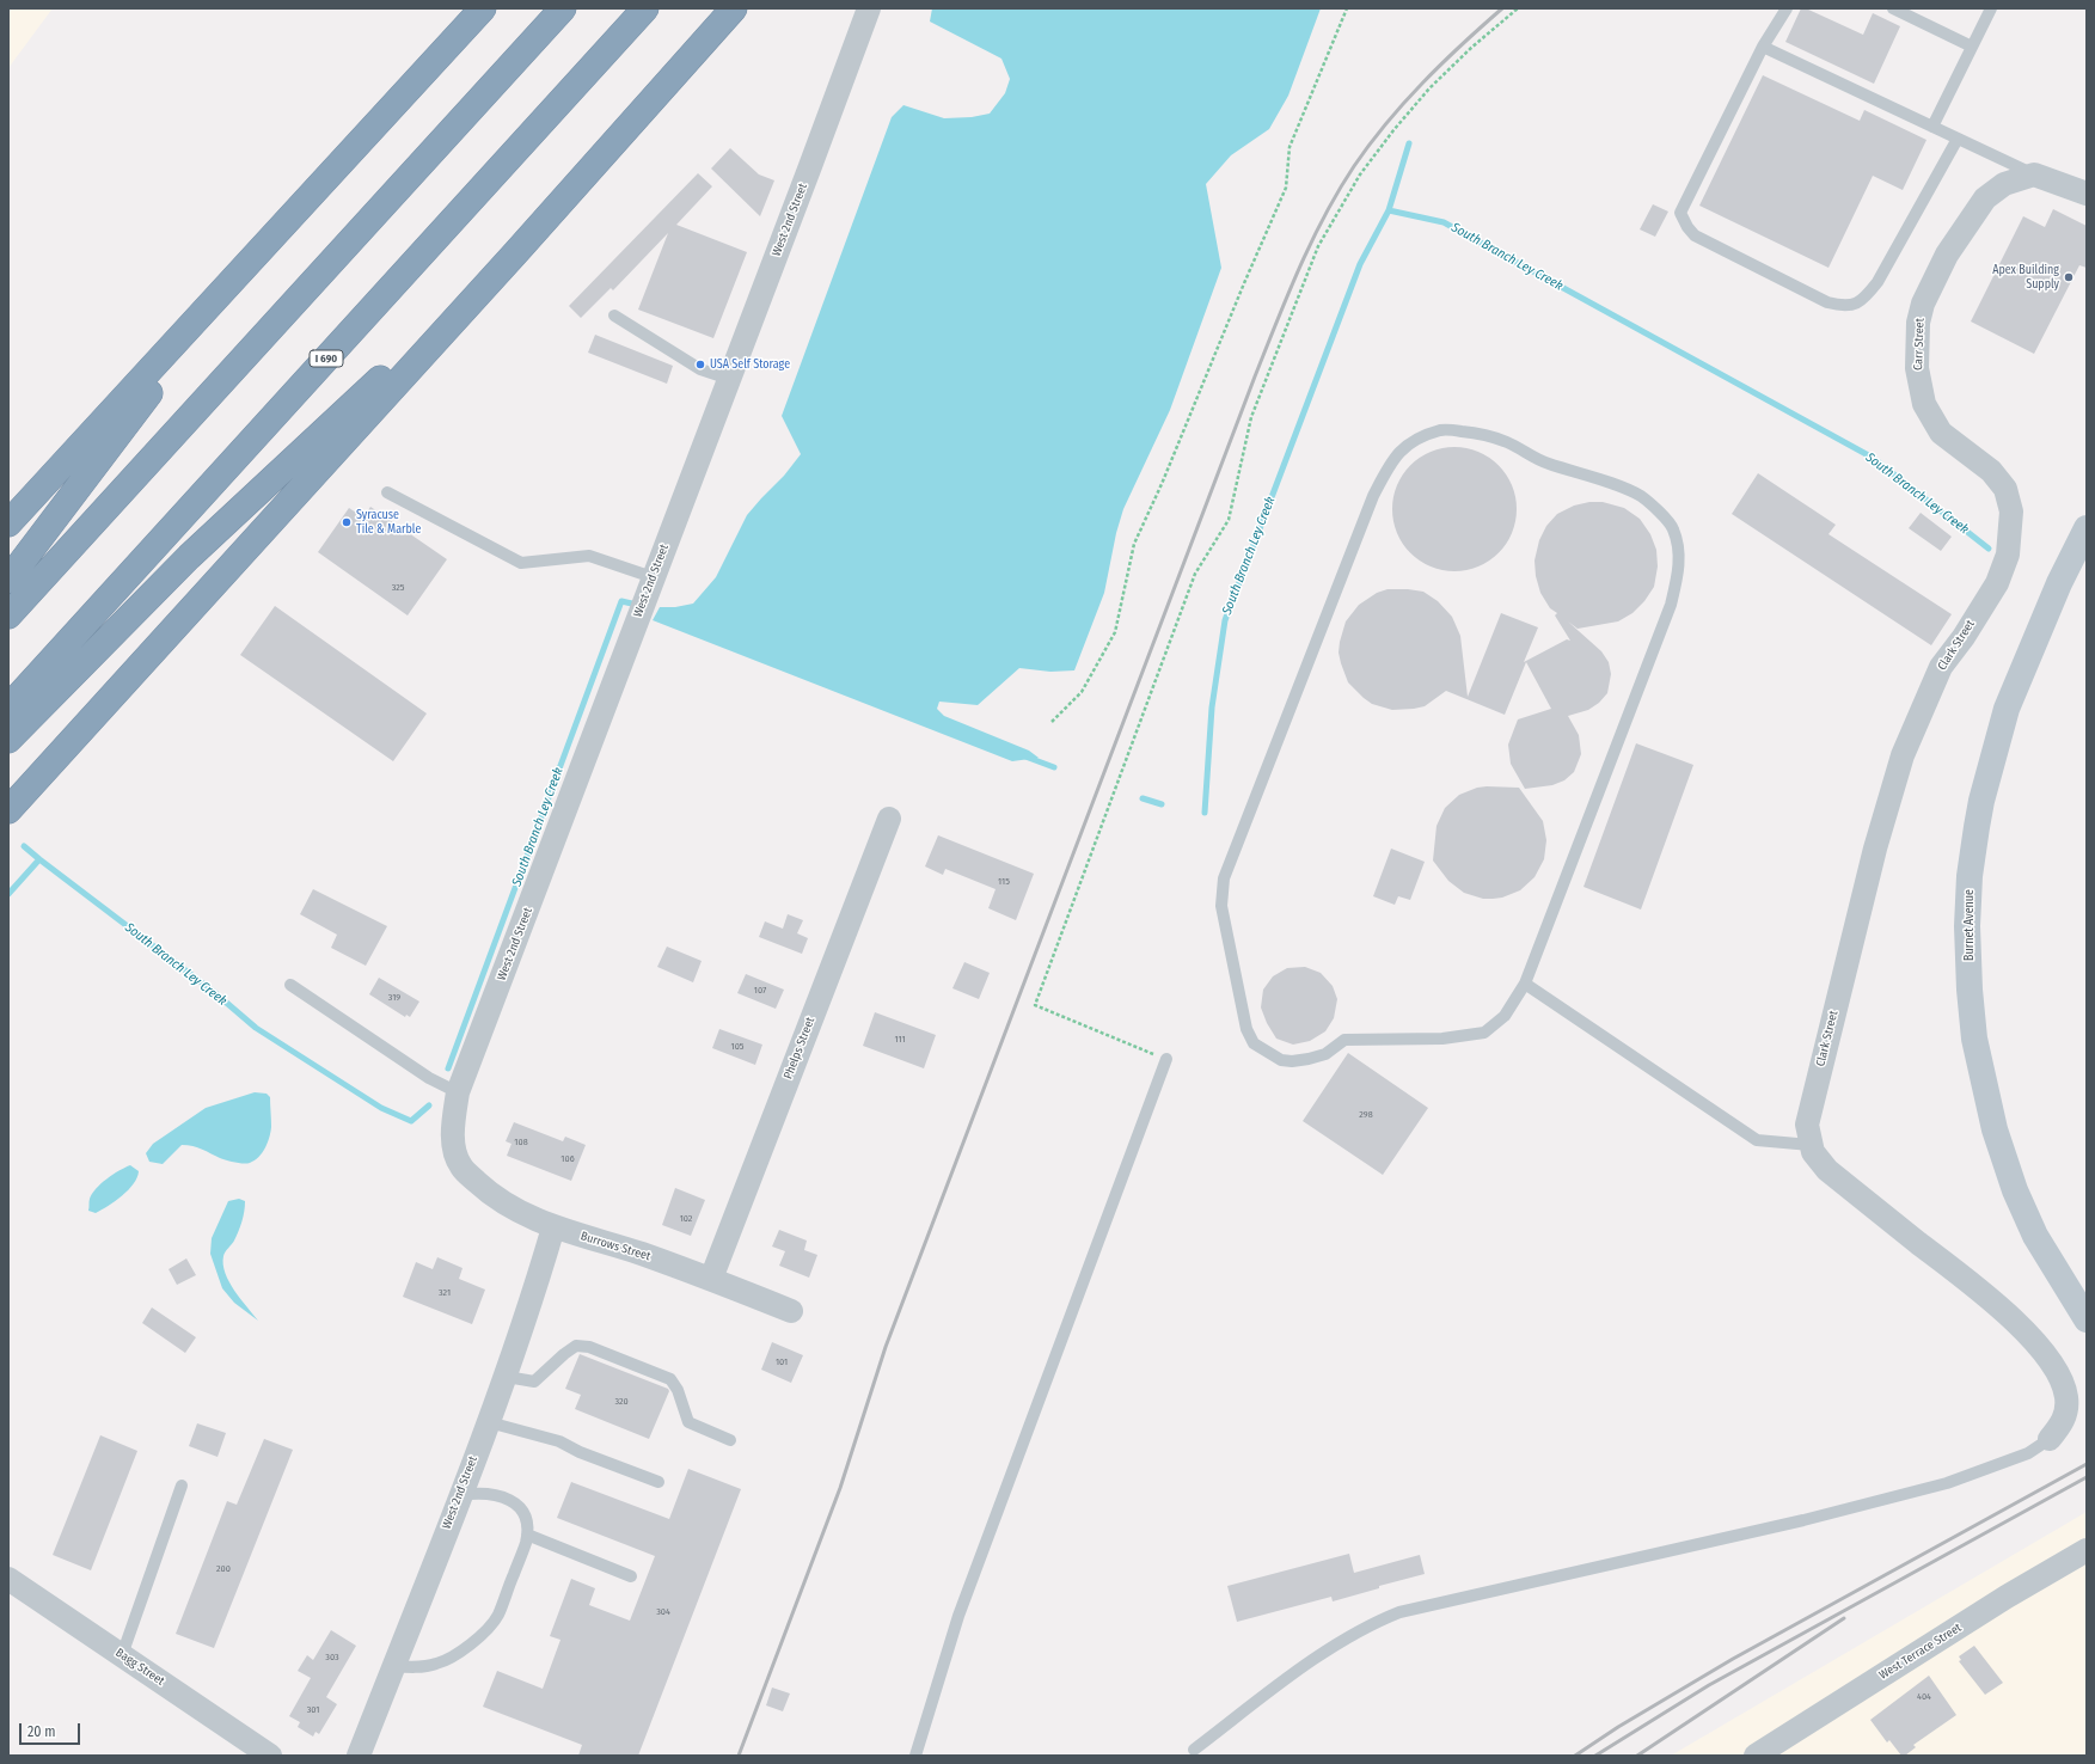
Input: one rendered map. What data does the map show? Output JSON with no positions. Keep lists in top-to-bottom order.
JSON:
{
  "streets": {
    "highway": ["I 690"],
    "street": [
      "West 2nd Street",
      "Carr Street",
      "Clark Street",
      "Burnet Avenue",
      "Phelps Street",
      "Burrows Street",
      "West Terrace Street",
      "Bagg Street"
    ]
  },
  "crossings": [
    ["West 2nd Street", "Burrows Street"],
    ["Carr Street", "Clark Street"],
    ["Phelps Street", "Burrows Street"]
  ],
  "water": ["South Branch Ley Creek"],
  "places": ["Apex Building Supply", "USA Self Storage", "Syracuse Tile & Marble"],
  "house_numbers": [
    "325",
    "115",
    "107",
    "319",
    "111",
    "105",
    "298",
    "108",
    "106",
    "102",
    "321",
    "101",
    "320",
    "200",
    "304",
    "303",
    "404",
    "301"
  ],
  "scale_bar": "20 m"
}
